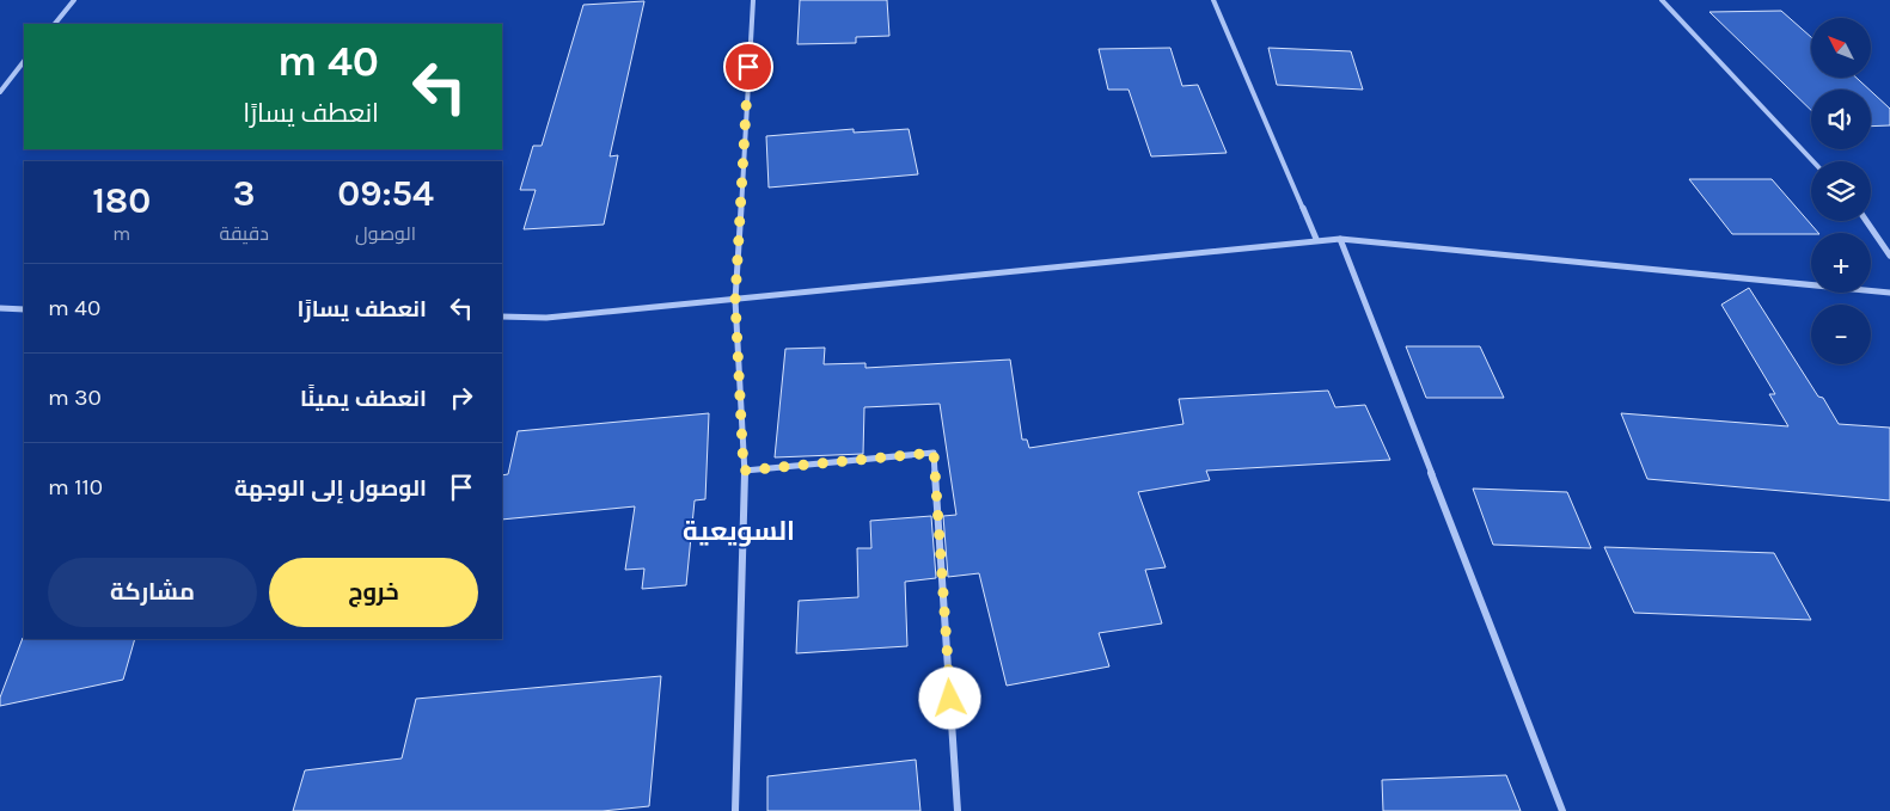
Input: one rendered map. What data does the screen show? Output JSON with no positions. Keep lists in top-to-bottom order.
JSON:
{
  "districts": ["السويعية"],
  "north": "top left",
  "page": {
    "map_buttons": ["+", "−"],
    "turn": ["40 m", "انعطف يسارًا"],
    "eta": [
      "09:54",
      "الوصول",
      "3",
      "دقيقة",
      "180",
      "m"
    ],
    "list": [
      {
        "name": "انعطف يسارًا",
        "value": "40 m"
      },
      {
        "name": "انعطف يمينًا",
        "value": "30 m"
      },
      {
        "name": "الوصول إلى الوجهة",
        "value": "110 m"
      }
    ],
    "buttons": ["خروج", "مشاركة"]
  }
}
